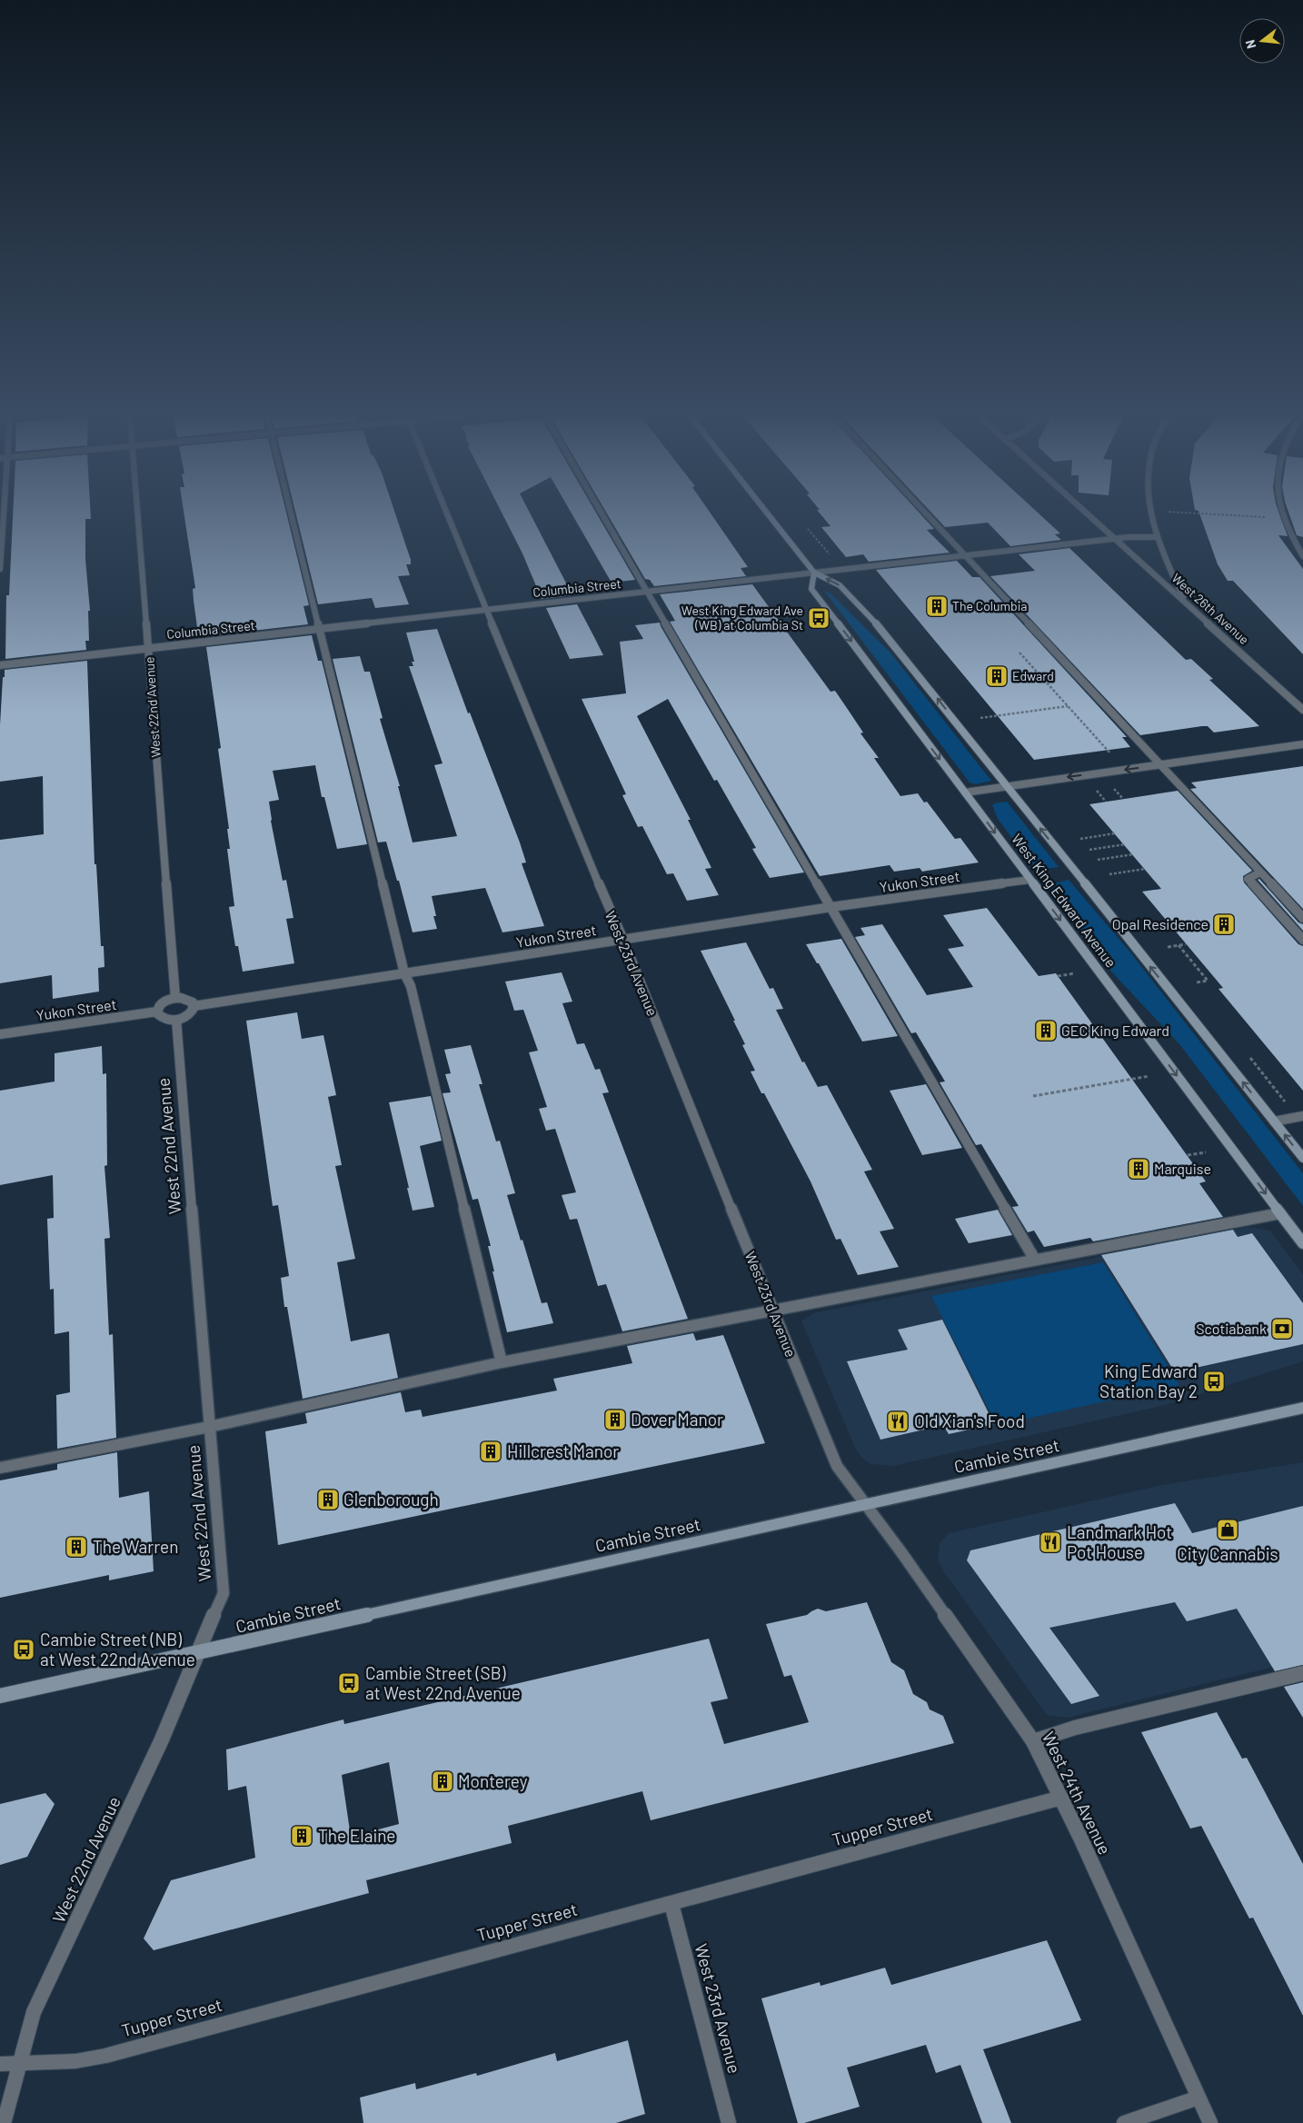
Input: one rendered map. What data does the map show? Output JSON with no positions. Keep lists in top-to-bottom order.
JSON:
{
  "streets": {
    "main road": ["West King Edward Avenue", "Cambie Street"],
    "street": [
      "Columbia Street",
      "West 26th Avenue",
      "West 22nd Avenue",
      "Yukon Street",
      "West 23rd Avenue",
      "West 24th Avenue",
      "Tupper Street"
    ]
  },
  "crossings": [
    ["Columbia Street", "West 26th Avenue"],
    ["Columbia Street", "West 22nd Avenue"],
    ["Columbia Street", "West King Edward Avenue"],
    ["Columbia Street", "West 23rd Avenue"],
    ["West 22nd Avenue", "Cambie Street"],
    ["West 22nd Avenue", "Tupper Street"],
    ["Yukon Street", "West King Edward Avenue"],
    ["Yukon Street", "West 23rd Avenue"],
    ["West 23rd Avenue", "Cambie Street"],
    ["West 23rd Avenue", "West 24th Avenue"],
    ["West 23rd Avenue", "Tupper Street"],
    ["Cambie Street", "West 24th Avenue"],
    ["West 24th Avenue", "Tupper Street"]
  ],
  "places": {
    "building": [
      "The Columbia",
      "Edward",
      "Opal Residence",
      "GEC King Edward",
      "Marquise",
      "Dover Manor",
      "Hillcrest Manor",
      "Glenborough",
      "The Warren",
      "Monterey",
      "The Elaine"
    ],
    "bus stop": [
      "West King Edward Ave (WB) at Columbia St",
      "King Edward Station Bay 2",
      "Cambie Street (NB) at West 22nd Avenue",
      "Cambie Street (SB) at West 22nd Avenue"
    ],
    "bank": ["Scotiabank"],
    "restaurant": ["Old Xian's Food", "Landmark Hot Pot House"],
    "shop": ["City Cannabis"]
  },
  "north": "left"
}
